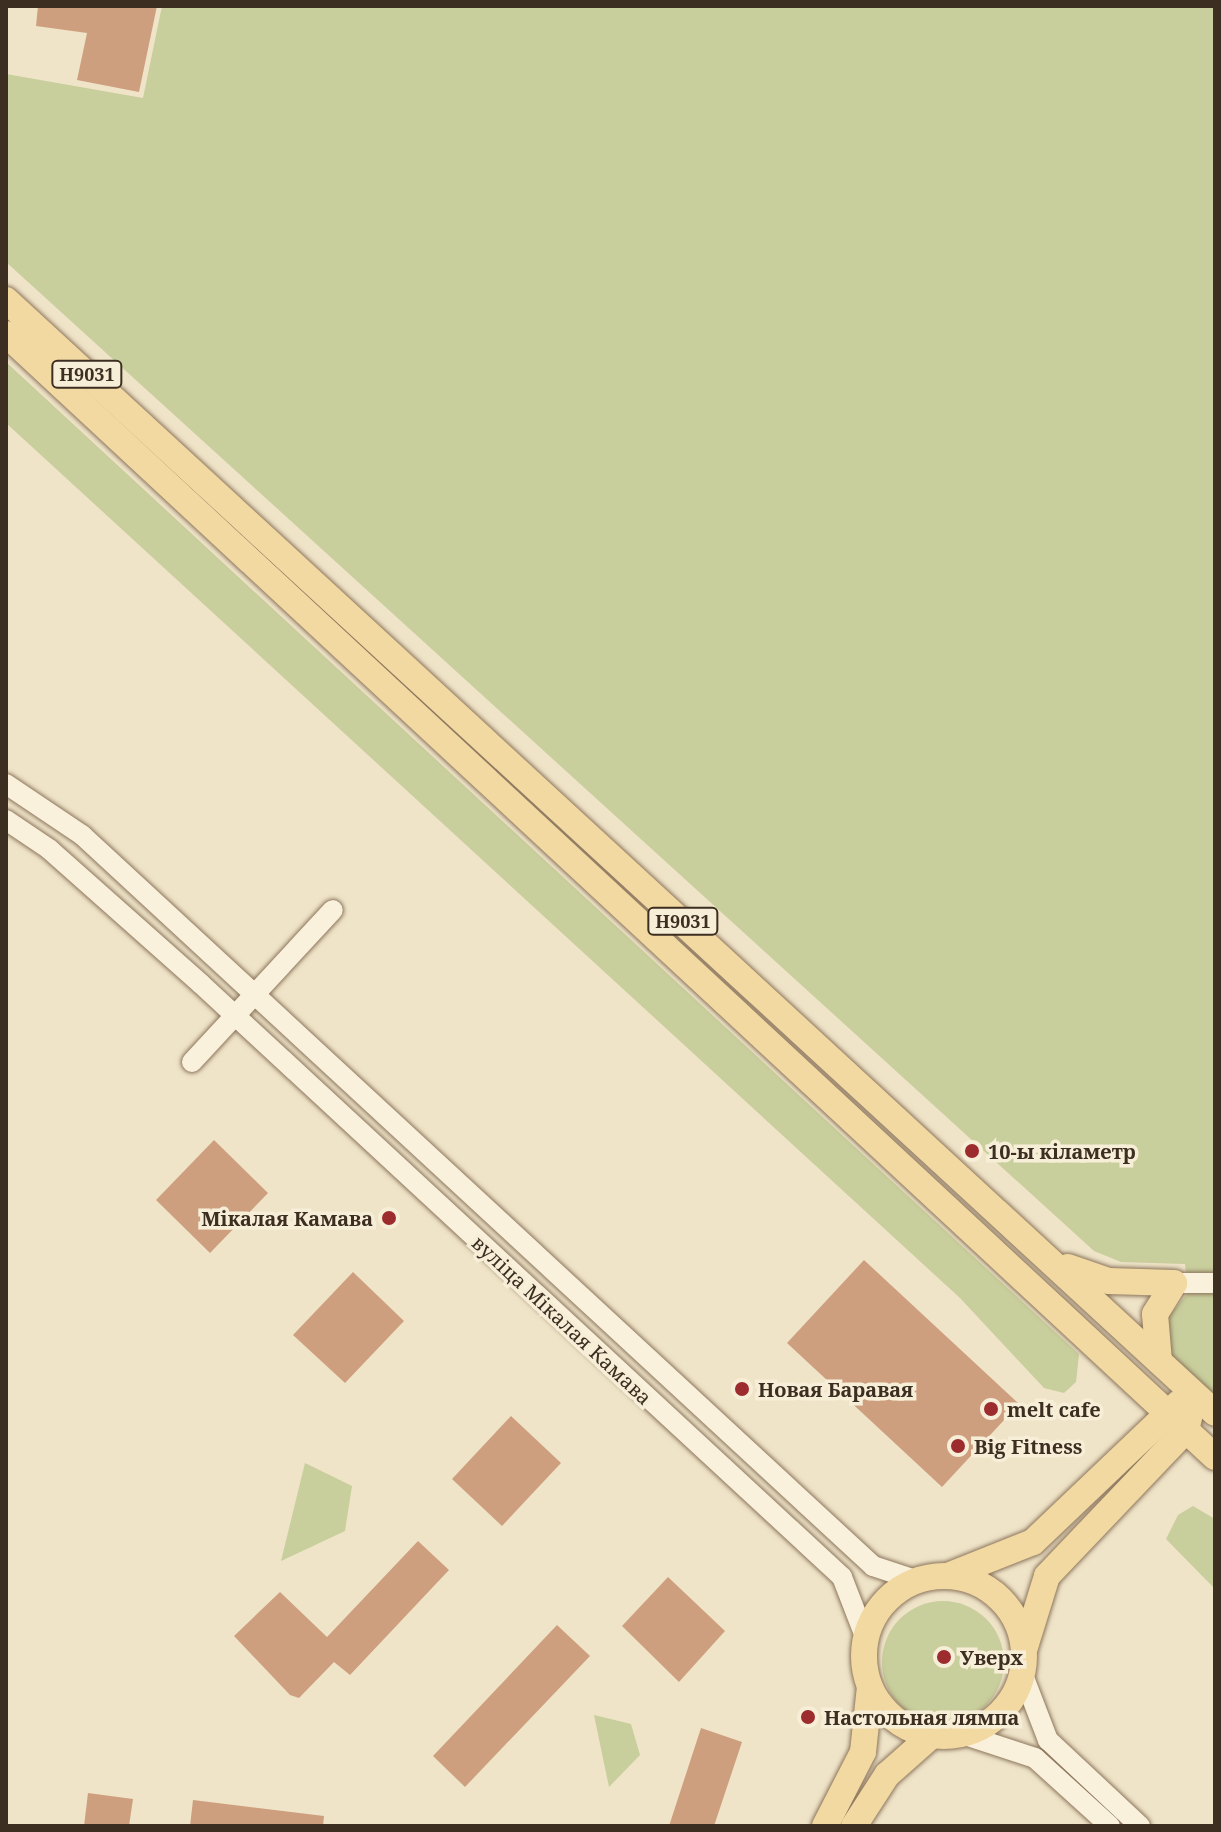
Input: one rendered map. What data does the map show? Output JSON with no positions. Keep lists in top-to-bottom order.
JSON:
{
  "streets": {
    "main road": ["Н9031"],
    "street": ["вуліца Мікалая Камава"]
  },
  "places": [
    "10-ы кіламетр",
    "Мікалая Камава",
    "Новая Баравая",
    "melt cafe",
    "Big Fitness",
    "Уверх",
    "Настольная лямпа"
  ]
}
